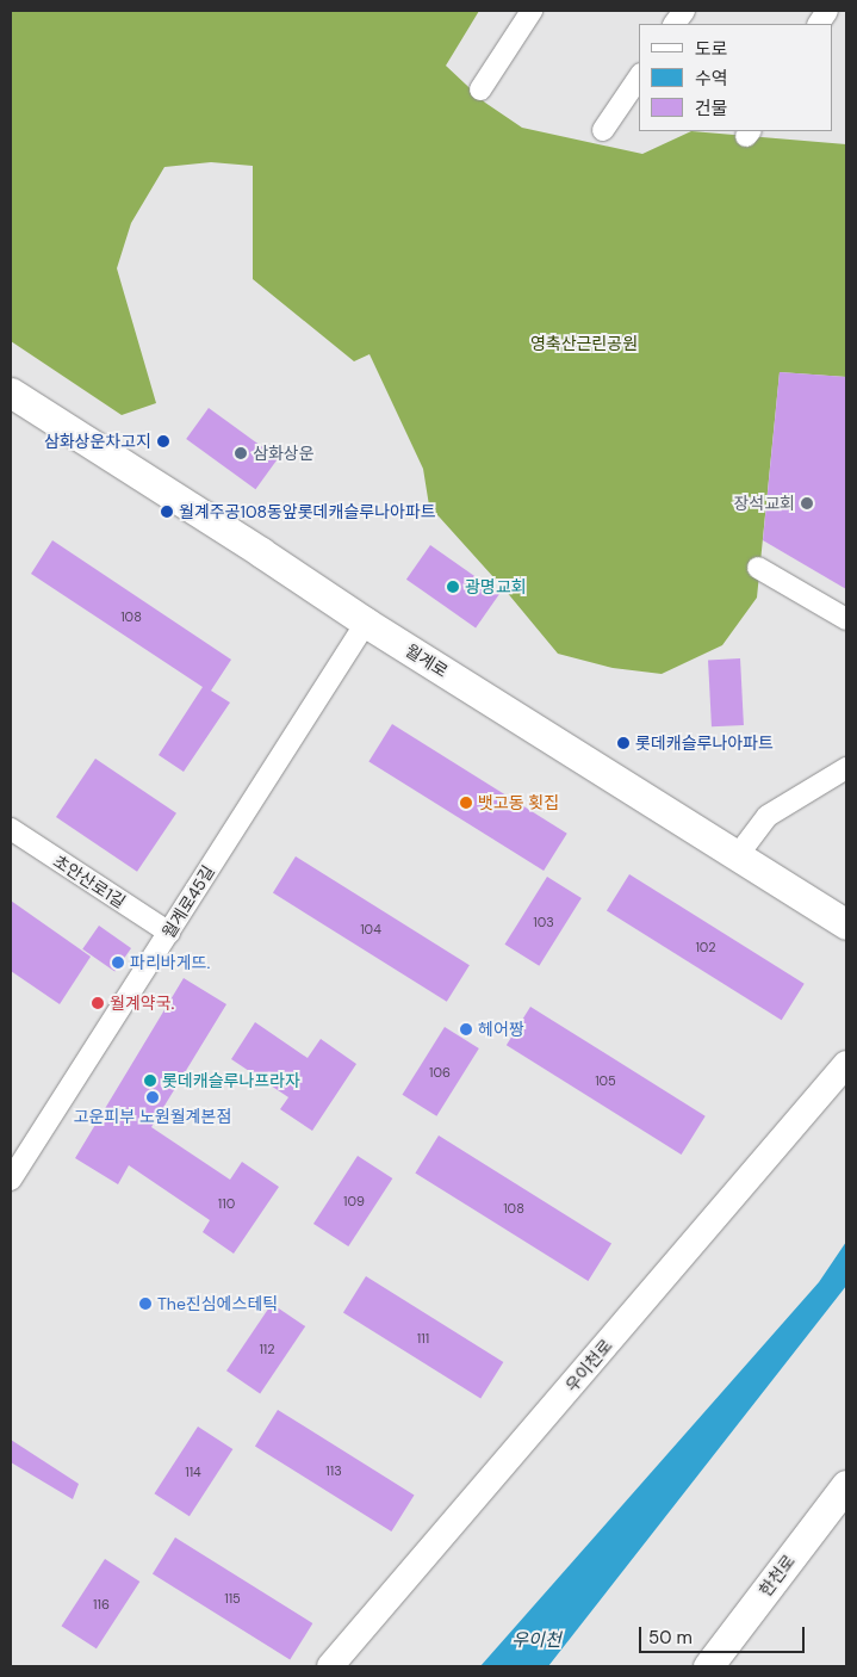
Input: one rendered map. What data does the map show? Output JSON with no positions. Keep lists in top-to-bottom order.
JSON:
{
  "streets": {
    "main road": ["월계로", "한천로"],
    "street": ["초안산로1길", "월계로45길", "우이천로"]
  },
  "crossings": [
    ["월계로", "월계로45길"],
    ["초안산로1길", "월계로45길"]
  ],
  "water": ["우이천"],
  "parks": ["영축산근린공원"],
  "places": [
    "삼화상운차고지",
    "삼화상운",
    "장석교회",
    "월계주공108동앞롯데캐슬루나아파트",
    "광명교회",
    "롯데캐슬루나아파트",
    "뱃고동 횟집",
    "파리바게뜨.",
    "월계약국.",
    "헤어짱",
    "롯데캐슬루나프라자",
    "고운피부 노원월계본점",
    "The진심에스테틱"
  ],
  "house_numbers": [
    "108",
    "103",
    "104",
    "102",
    "106",
    "105",
    "109",
    "110",
    "108",
    "111",
    "112",
    "113",
    "114",
    "115",
    "116"
  ],
  "legend": ["도로", "수역", "건물"],
  "scale_bar": "50 m"
}
